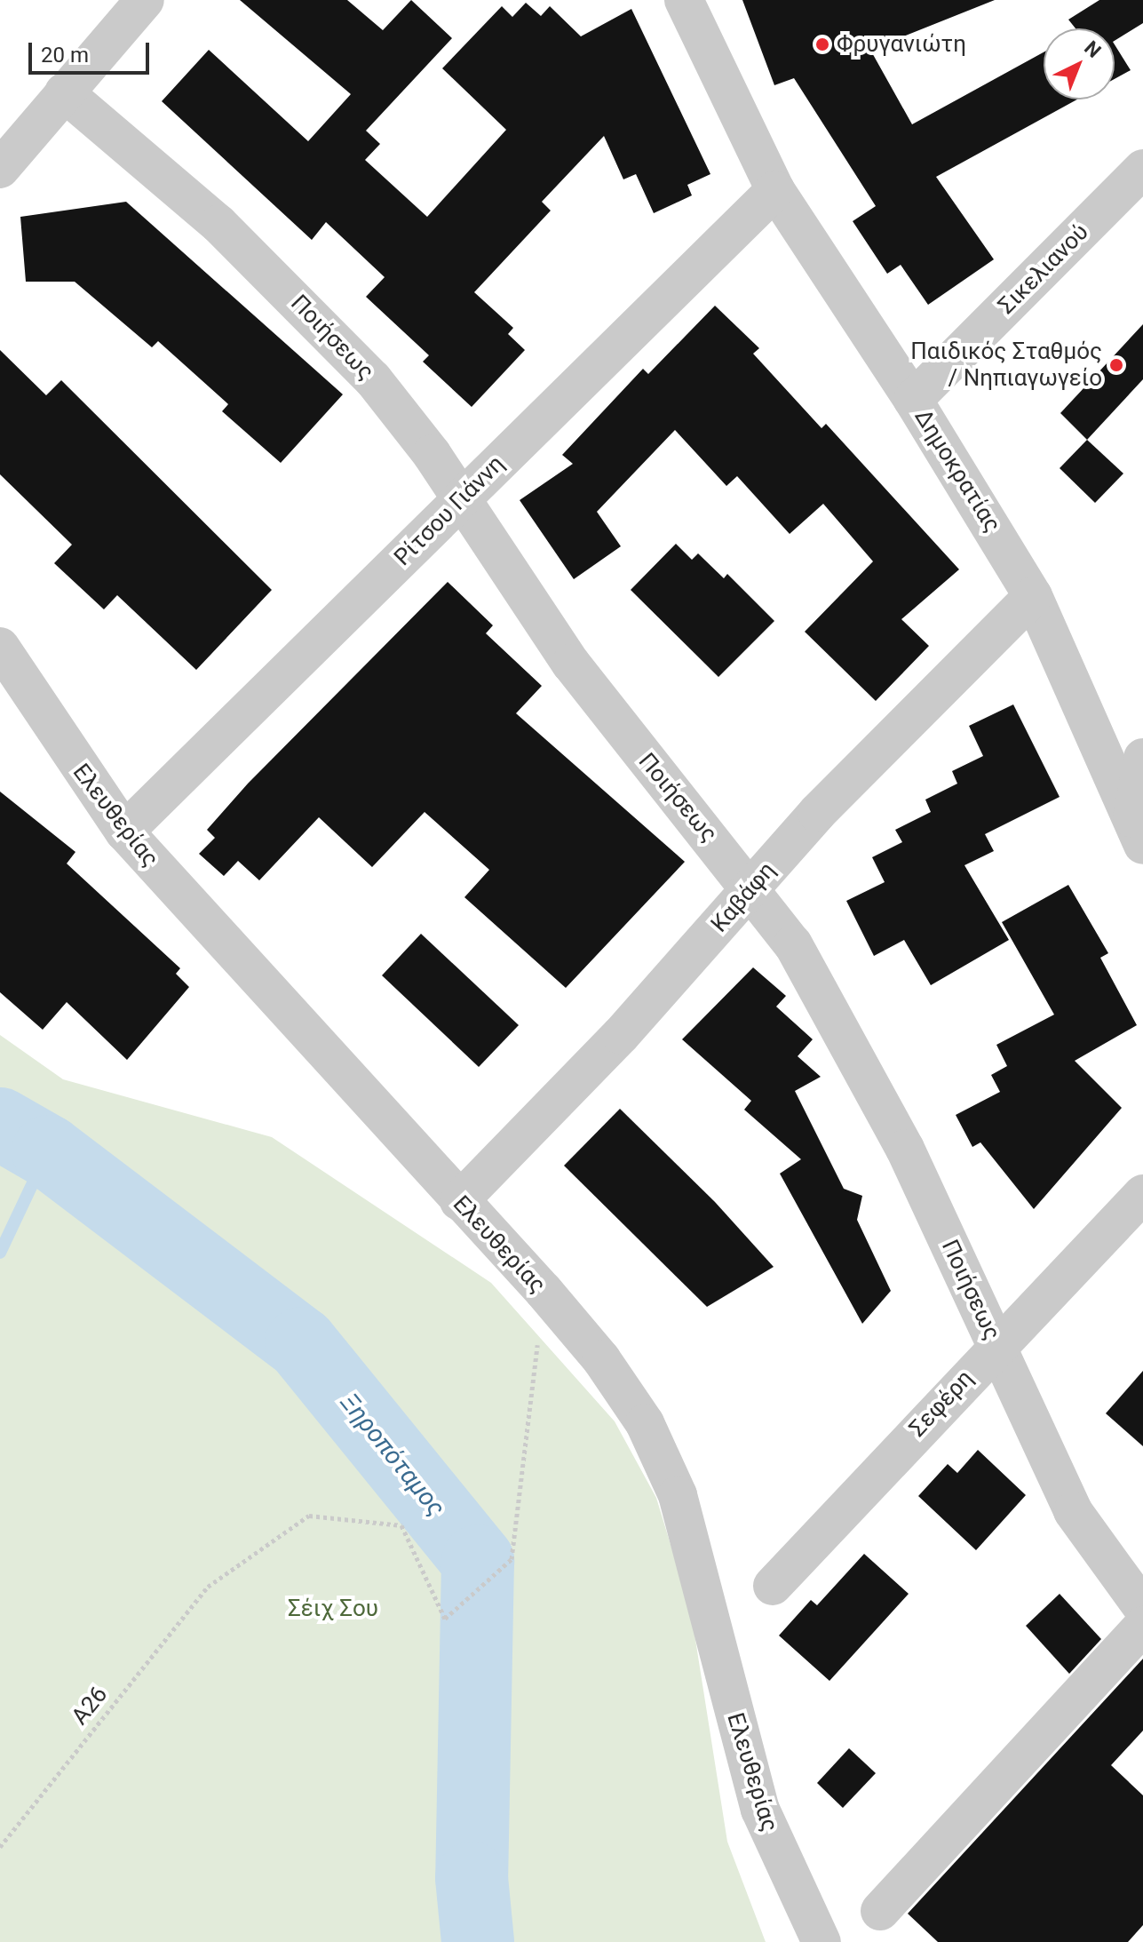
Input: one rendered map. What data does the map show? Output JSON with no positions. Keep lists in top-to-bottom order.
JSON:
{
  "streets": {
    "street": [
      "Σικελιανού",
      "Ποιήσεως",
      "Δημοκρατίας",
      "Ρίτσου Γιάννη",
      "Ελευθερίας",
      "Καβάφη",
      "Σεφέρη"
    ],
    "path": ["Α26"]
  },
  "crossings": [
    ["Σικελιανού", "Δημοκρατίας"],
    ["Ποιήσεως", "Ρίτσου Γιάννη"],
    ["Ποιήσεως", "Καβάφη"],
    ["Ποιήσεως", "Σεφέρη"],
    ["Δημοκρατίας", "Ρίτσου Γιάννη"],
    ["Δημοκρατίας", "Καβάφη"],
    ["Ρίτσου Γιάννη", "Ελευθερίας"],
    ["Ελευθερίας", "Καβάφη"],
    ["Ελευθερίας", "Α26"]
  ],
  "water": ["Ξηροπόταμος"],
  "parks": ["Σέιχ Σου"],
  "places": ["Φρυγανιώτη", "Παιδικός Σταθμός / Νηπιαγωγείο"],
  "scale_bar": "20 m",
  "north": "top right"
}
